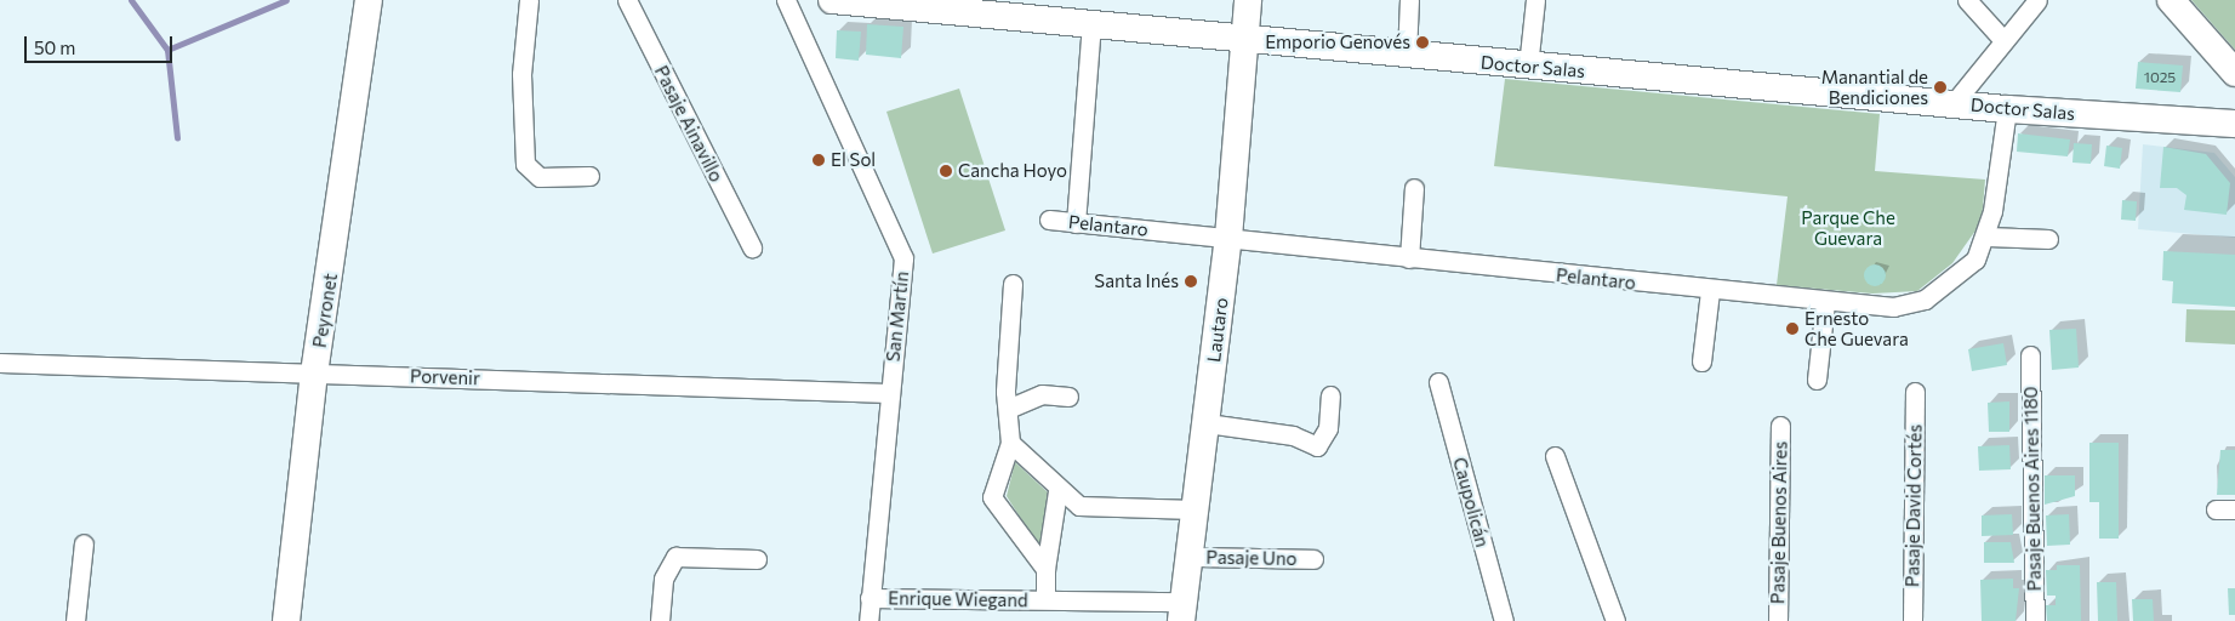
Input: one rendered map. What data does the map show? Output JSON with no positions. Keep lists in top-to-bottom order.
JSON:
{
  "streets": {
    "main road": ["Doctor Salas", "Peyronet", "Lautaro"],
    "street": [
      "Pasaje Ainavillo",
      "Pelantaro",
      "San Martín",
      "Porvenir",
      "Pasaje Buenos Aires 1180",
      "Caupolicán",
      "Pasaje David Cortés",
      "Pasaje Buenos Aires",
      "Pasaje Uno",
      "Enrique Wiegand"
    ]
  },
  "crossings": [
    ["Doctor Salas", "Pelantaro"],
    ["Doctor Salas", "Lautaro"],
    ["Pelantaro", "Lautaro"],
    ["Peyronet", "Porvenir"],
    ["San Martín", "Porvenir"],
    ["San Martín", "Enrique Wiegand"],
    ["Lautaro", "Pasaje Uno"],
    ["Lautaro", "Enrique Wiegand"]
  ],
  "parks": ["Parque Che Guevara"],
  "places": [
    "Emporio Genovés",
    "Manantial de Bendiciones",
    "El Sol",
    "Cancha Hoyo",
    "Santa Inés",
    "Ernesto Che Guevara"
  ],
  "house_numbers": ["1025"],
  "scale_bar": "50 m"
}
